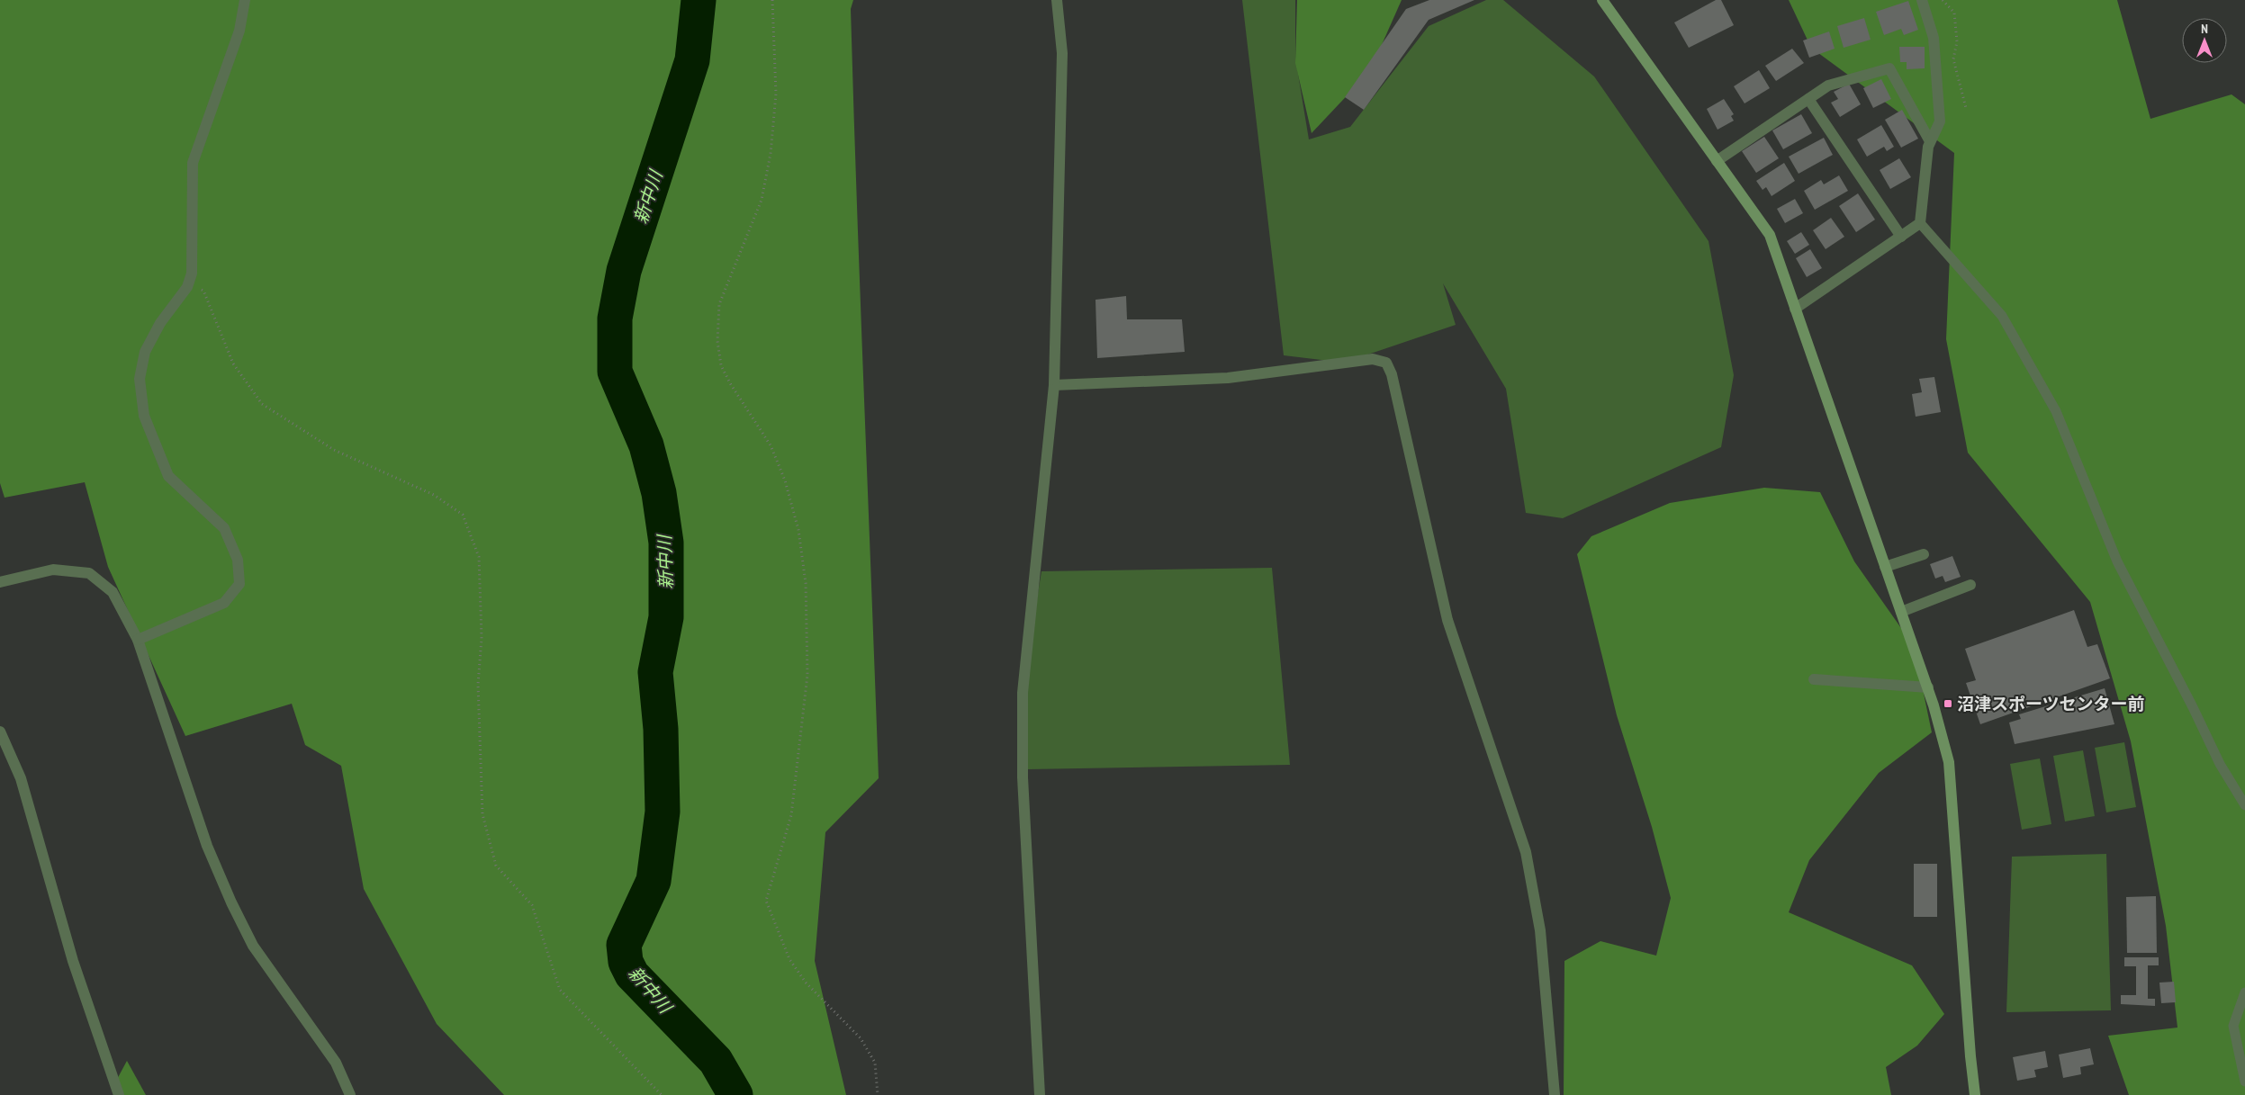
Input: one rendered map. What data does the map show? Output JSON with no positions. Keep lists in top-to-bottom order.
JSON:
{
  "water": ["新中川"],
  "places": {
    "transit": ["沼津スポーツセンター前"]
  },
  "north": "top"
}
